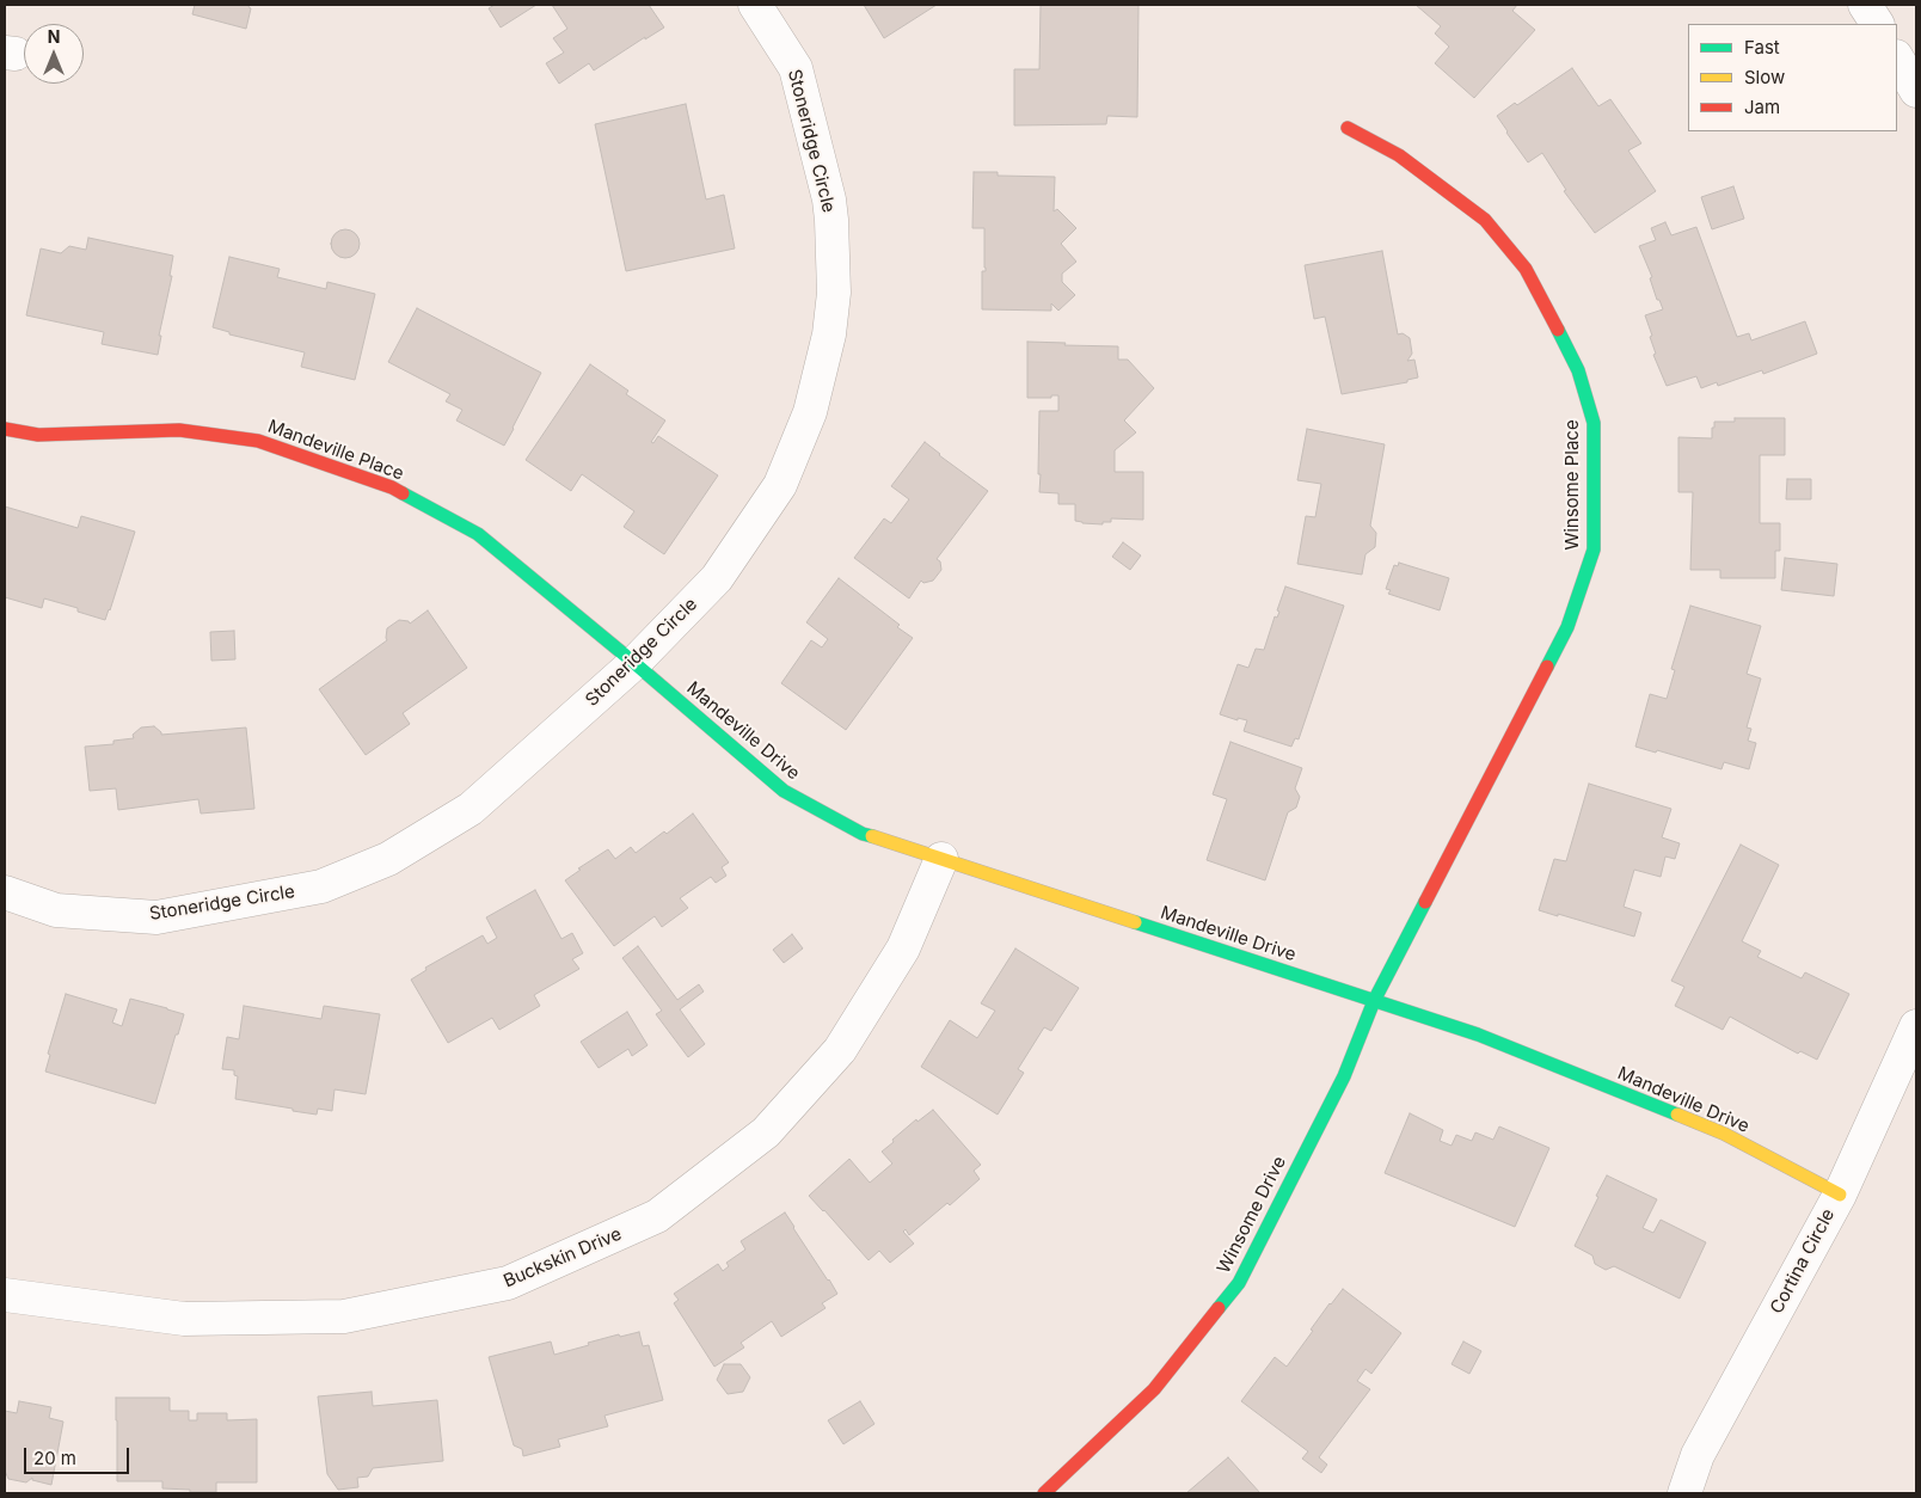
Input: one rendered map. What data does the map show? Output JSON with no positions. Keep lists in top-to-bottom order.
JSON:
{
  "streets": {
    "street": [
      "Stoneridge Circle",
      "Mandeville Place",
      "Winsome Place",
      "Mandeville Drive",
      "Winsome Drive",
      "Buckskin Drive",
      "Cortina Circle"
    ]
  },
  "crossings": [
    ["Stoneridge Circle", "Mandeville Place"],
    ["Stoneridge Circle", "Mandeville Drive"],
    ["Mandeville Place", "Mandeville Drive"],
    ["Winsome Place", "Mandeville Drive"],
    ["Winsome Place", "Winsome Drive"],
    ["Mandeville Drive", "Winsome Drive"],
    ["Mandeville Drive", "Buckskin Drive"],
    ["Mandeville Drive", "Cortina Circle"]
  ],
  "legend": ["Fast", "Slow", "Jam"],
  "scale_bar": "20 m",
  "north": "top"
}
